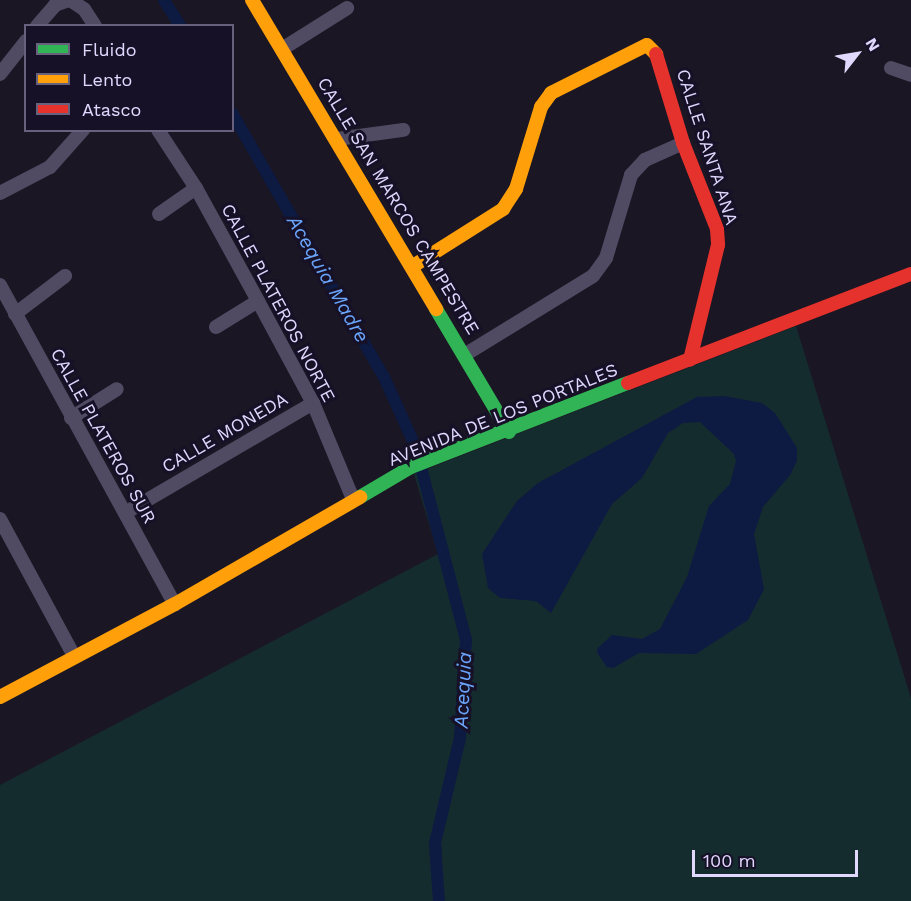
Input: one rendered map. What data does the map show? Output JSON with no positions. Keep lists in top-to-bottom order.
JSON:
{
  "streets": {
    "street": [
      "CALLE SANTA ANA",
      "CALLE SAN MARCOS CAMPESTRE",
      "CALLE PLATEROS NORTE",
      "AVENIDA DE LOS PORTALES",
      "CALLE MONEDA",
      "CALLE PLATEROS SUR"
    ]
  },
  "crossings": [
    ["CALLE SANTA ANA", "CALLE SAN MARCOS CAMPESTRE"],
    ["CALLE SANTA ANA", "AVENIDA DE LOS PORTALES"],
    ["CALLE SAN MARCOS CAMPESTRE", "AVENIDA DE LOS PORTALES"],
    ["CALLE PLATEROS NORTE", "AVENIDA DE LOS PORTALES"],
    ["CALLE PLATEROS NORTE", "CALLE MONEDA"],
    ["AVENIDA DE LOS PORTALES", "CALLE PLATEROS SUR"],
    ["CALLE MONEDA", "CALLE PLATEROS SUR"]
  ],
  "water": ["Acequia Madre", "Acequia"],
  "legend": ["Fluido", "Lento", "Atasco"],
  "scale_bar": "100 m",
  "north": "top right"
}
